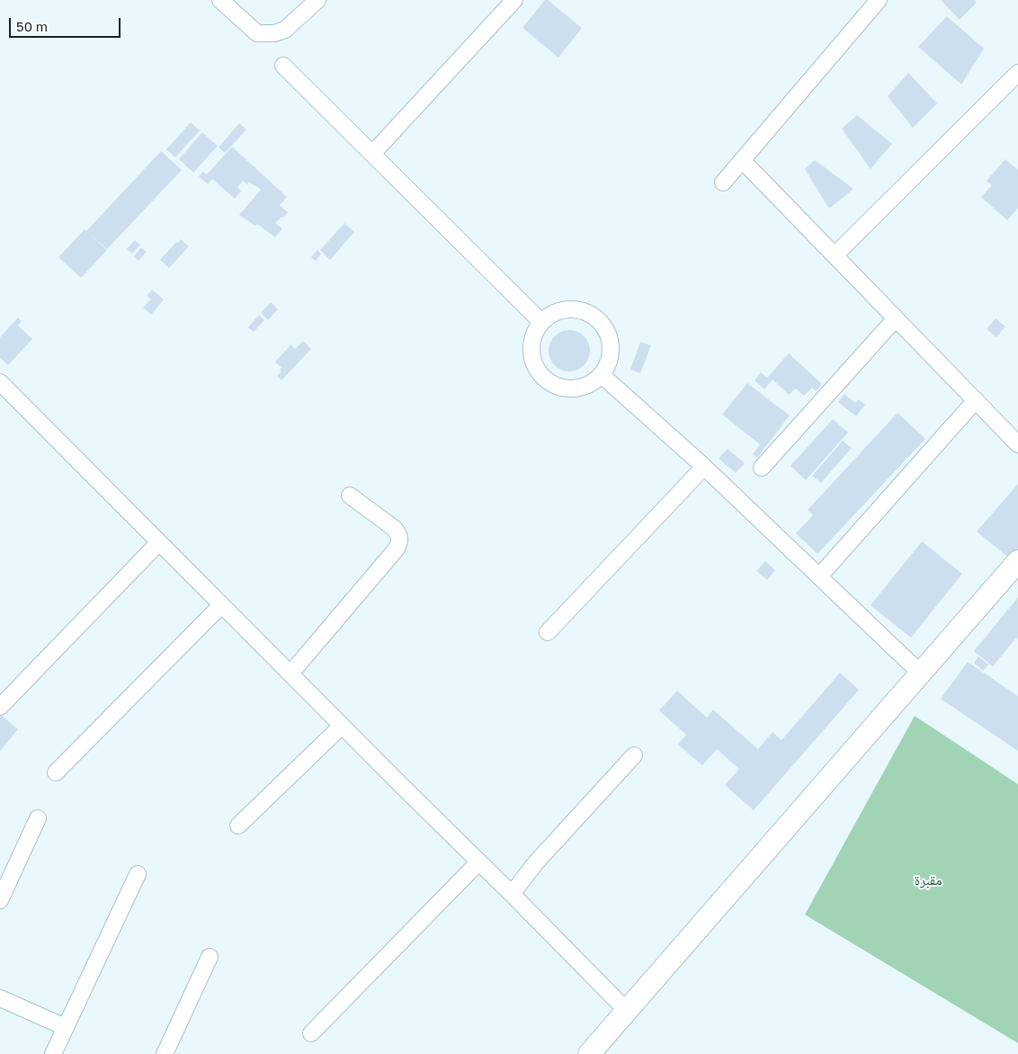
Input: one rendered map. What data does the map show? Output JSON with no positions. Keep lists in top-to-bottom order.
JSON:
{
  "parks": ["مقبرة"],
  "scale_bar": "50 m"
}
